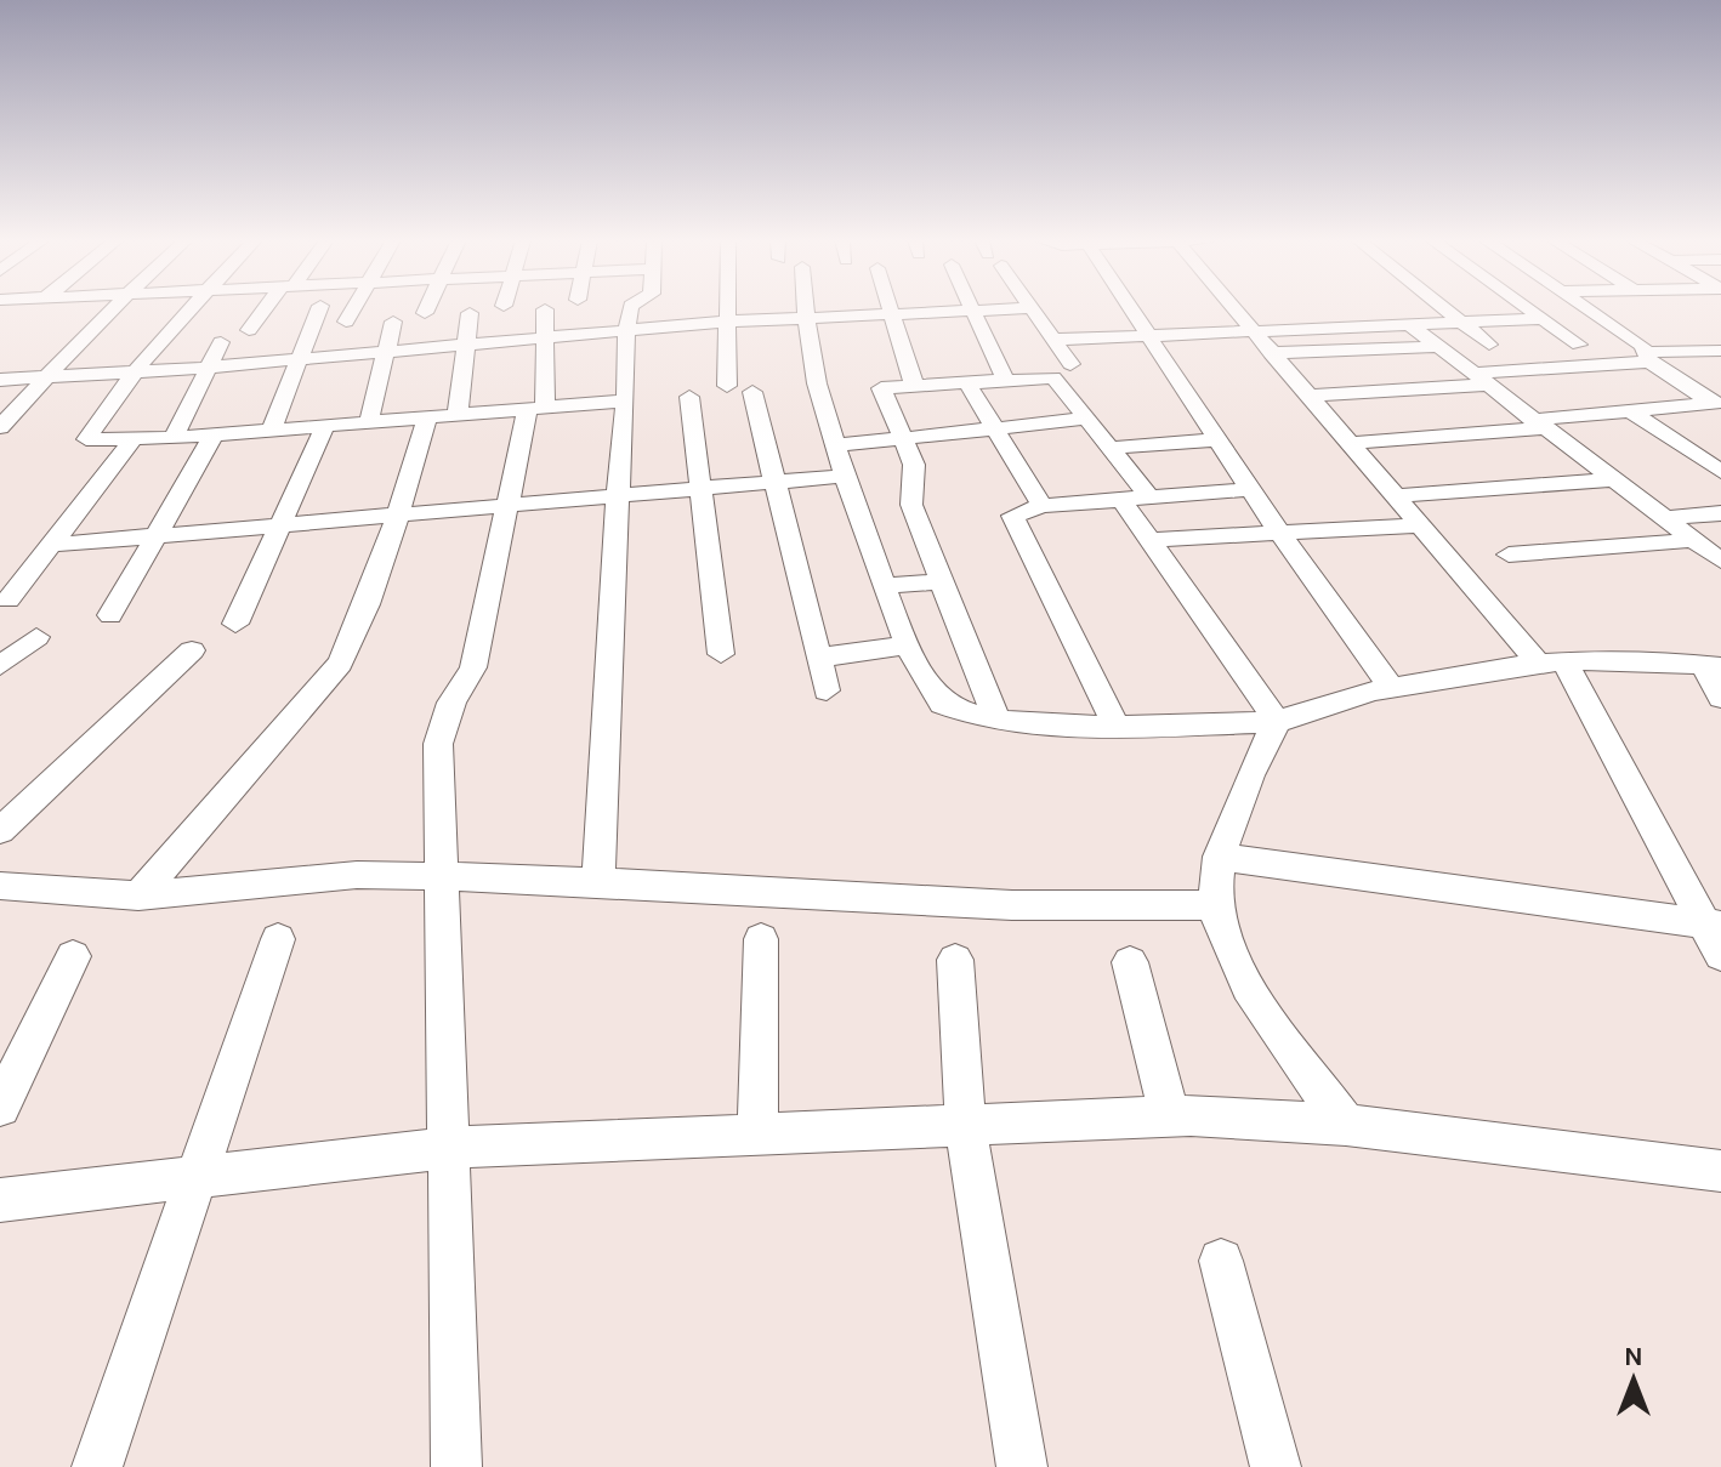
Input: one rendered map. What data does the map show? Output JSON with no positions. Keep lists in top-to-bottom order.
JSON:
{
  "north": "top"
}
